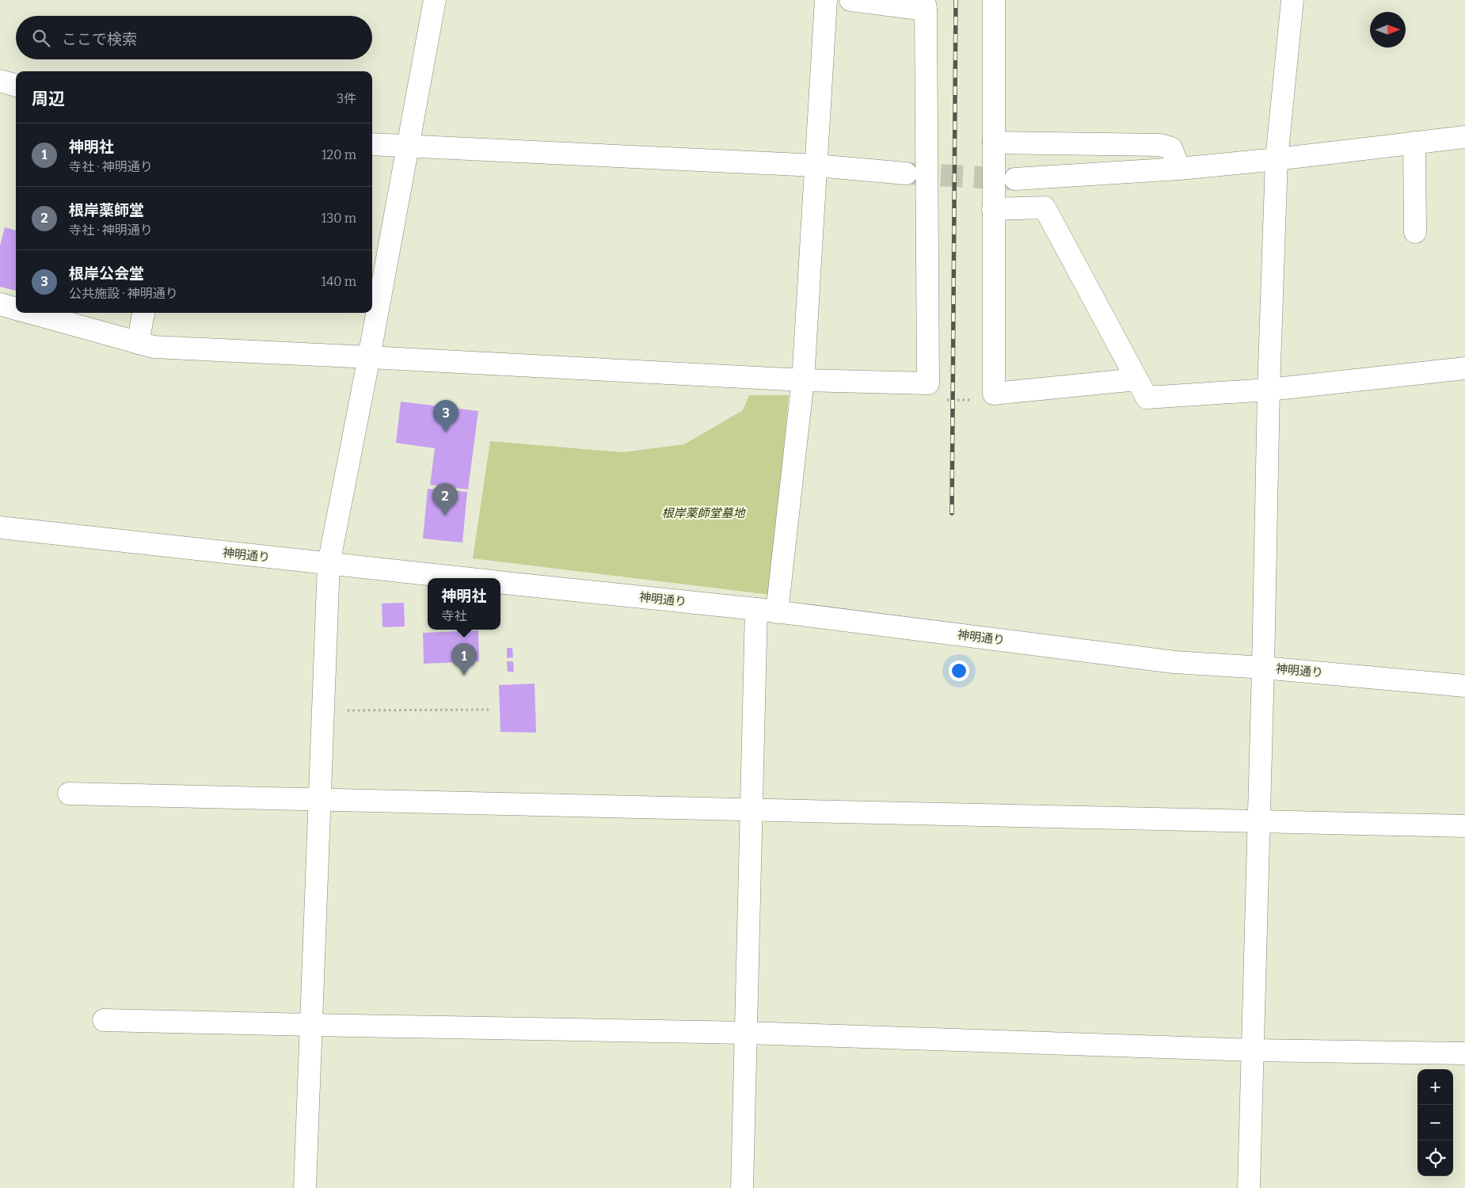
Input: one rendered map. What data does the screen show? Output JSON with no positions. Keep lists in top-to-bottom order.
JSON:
{
  "streets": {
    "street": ["神明通り"]
  },
  "parks": ["根岸薬師堂墓地"],
  "north": "right",
  "page": {
    "search": "ここで検索",
    "heading": ["周辺", "3件"],
    "list": [
      {
        "mark": "1",
        "name": "神明社",
        "note": "寺社 · 神明通り",
        "value": "120 m"
      },
      {
        "mark": "2",
        "name": "根岸薬師堂",
        "note": "寺社 · 神明通り",
        "value": "130 m"
      },
      {
        "mark": "3",
        "name": "根岸公会堂",
        "note": "公共施設 · 神明通り",
        "value": "140 m"
      }
    ],
    "pins": ["3", "2", "1"],
    "popup": ["神明社", "寺社"],
    "map_buttons": ["+", "−"]
  }
}
